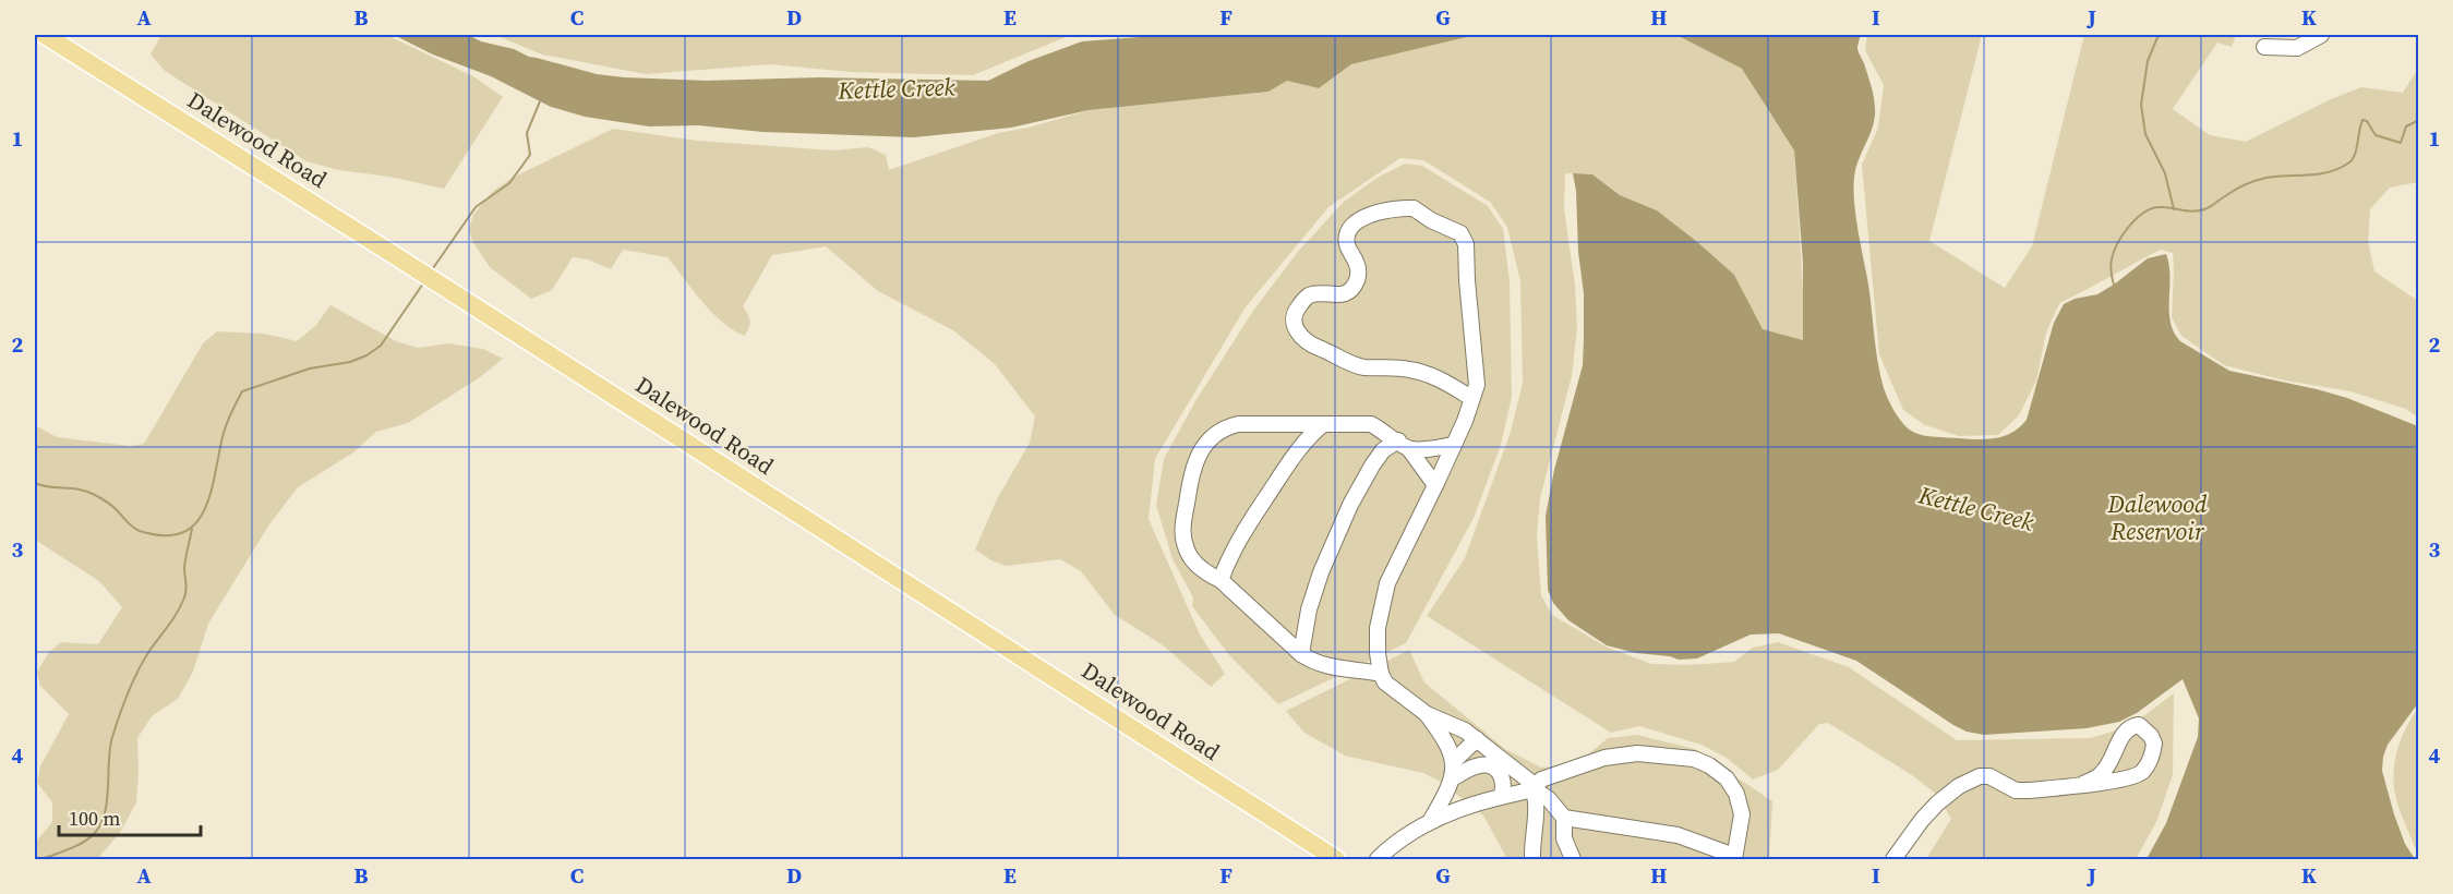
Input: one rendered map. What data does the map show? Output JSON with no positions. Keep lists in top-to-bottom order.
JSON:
{
  "streets": {
    "main road": ["Dalewood Road"]
  },
  "water": ["Kettle Creek", "Dalewood Reservoir"],
  "scale_bar": "100 m",
  "grid": {
    "columns": [
      "A",
      "B",
      "C",
      "D",
      "E",
      "F",
      "G",
      "H",
      "I",
      "J",
      "K"
    ],
    "rows": [
      "1",
      "2",
      "3",
      "4"
    ]
  }
}
